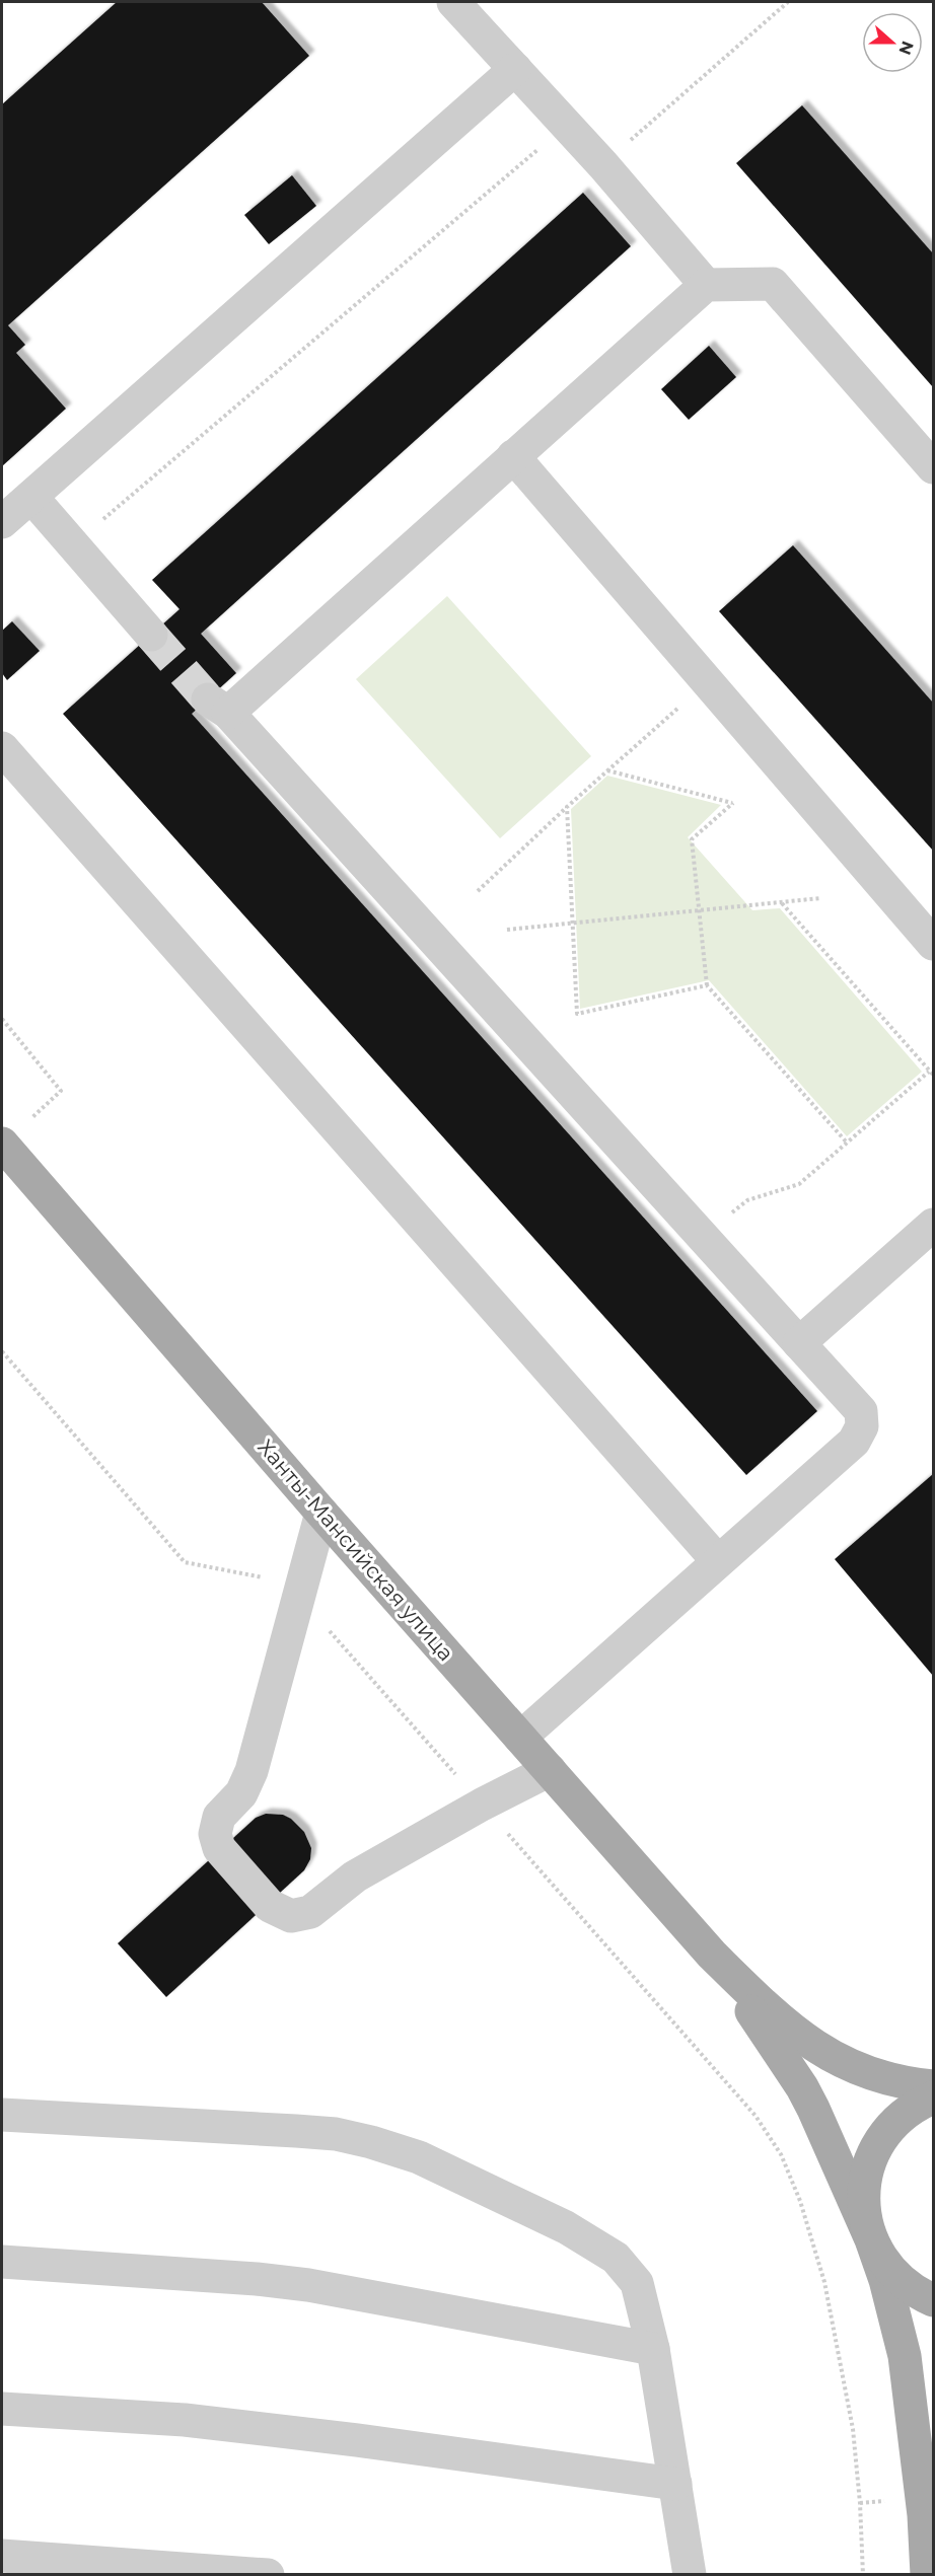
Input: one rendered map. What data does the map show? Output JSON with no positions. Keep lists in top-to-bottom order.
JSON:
{
  "streets": {
    "main road": ["Ханты-Мансийская улица"]
  },
  "north": "right"
}
